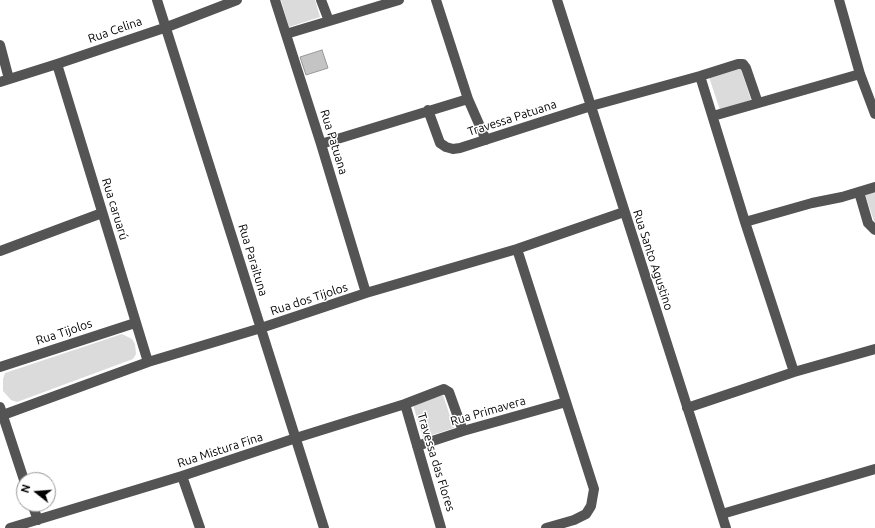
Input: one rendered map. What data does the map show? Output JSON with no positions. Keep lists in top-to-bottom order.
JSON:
{
  "streets": {
    "street": [
      "Rua Celina",
      "Travessa Patuana",
      "Rua Patuana",
      "Rua caruarú",
      "Rua Paraituna",
      "Rua Santo Agustino",
      "Rua dos Tijolos",
      "Rua Tijolos",
      "Rua Primavera",
      "Rua Mistura Fina",
      "Travessa das Flores"
    ]
  },
  "crossings": [
    ["Rua Celina", "Rua caruarú"],
    ["Rua Celina", "Rua Paraituna"],
    ["Travessa Patuana", "Rua Santo Agustino"],
    ["Rua Patuana", "Rua dos Tijolos"],
    ["Rua caruarú", "Rua dos Tijolos"],
    ["Rua caruarú", "Rua Tijolos"],
    ["Rua Paraituna", "Rua dos Tijolos"],
    ["Rua Paraituna", "Rua Mistura Fina"],
    ["Rua Santo Agustino", "Rua dos Tijolos"],
    ["Rua Primavera", "Rua Mistura Fina"],
    ["Rua Primavera", "Travessa das Flores"],
    ["Rua Mistura Fina", "Travessa das Flores"]
  ],
  "north": "left"
}
